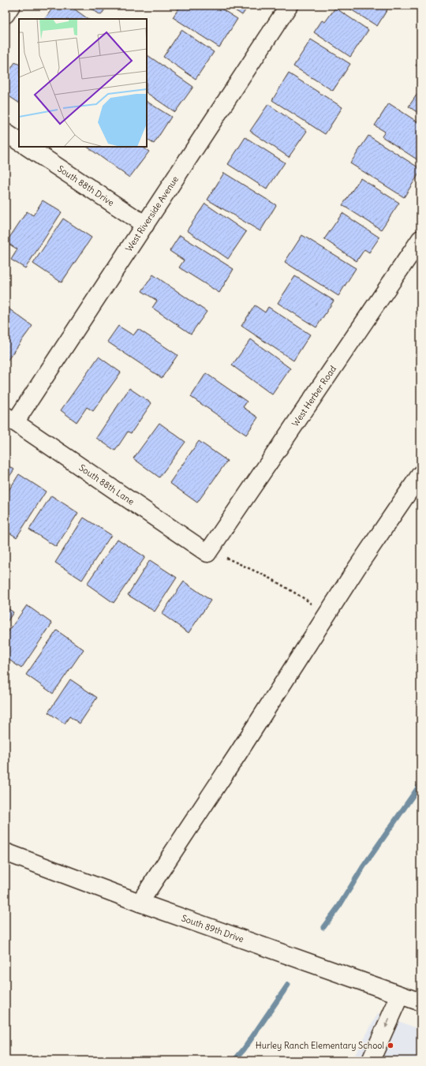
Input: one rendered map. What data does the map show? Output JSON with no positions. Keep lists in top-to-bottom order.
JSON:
{
  "streets": {
    "street": [
      "South 88th Drive",
      "West Riverside Avenue",
      "West Herber Road",
      "South 88th Lane",
      "South 89th Drive"
    ]
  },
  "crossings": [
    ["South 88th Drive", "West Riverside Avenue"],
    ["West Riverside Avenue", "South 88th Lane"],
    ["West Herber Road", "South 88th Lane"]
  ],
  "places": ["Hurley Ranch Elementary School"]
}
